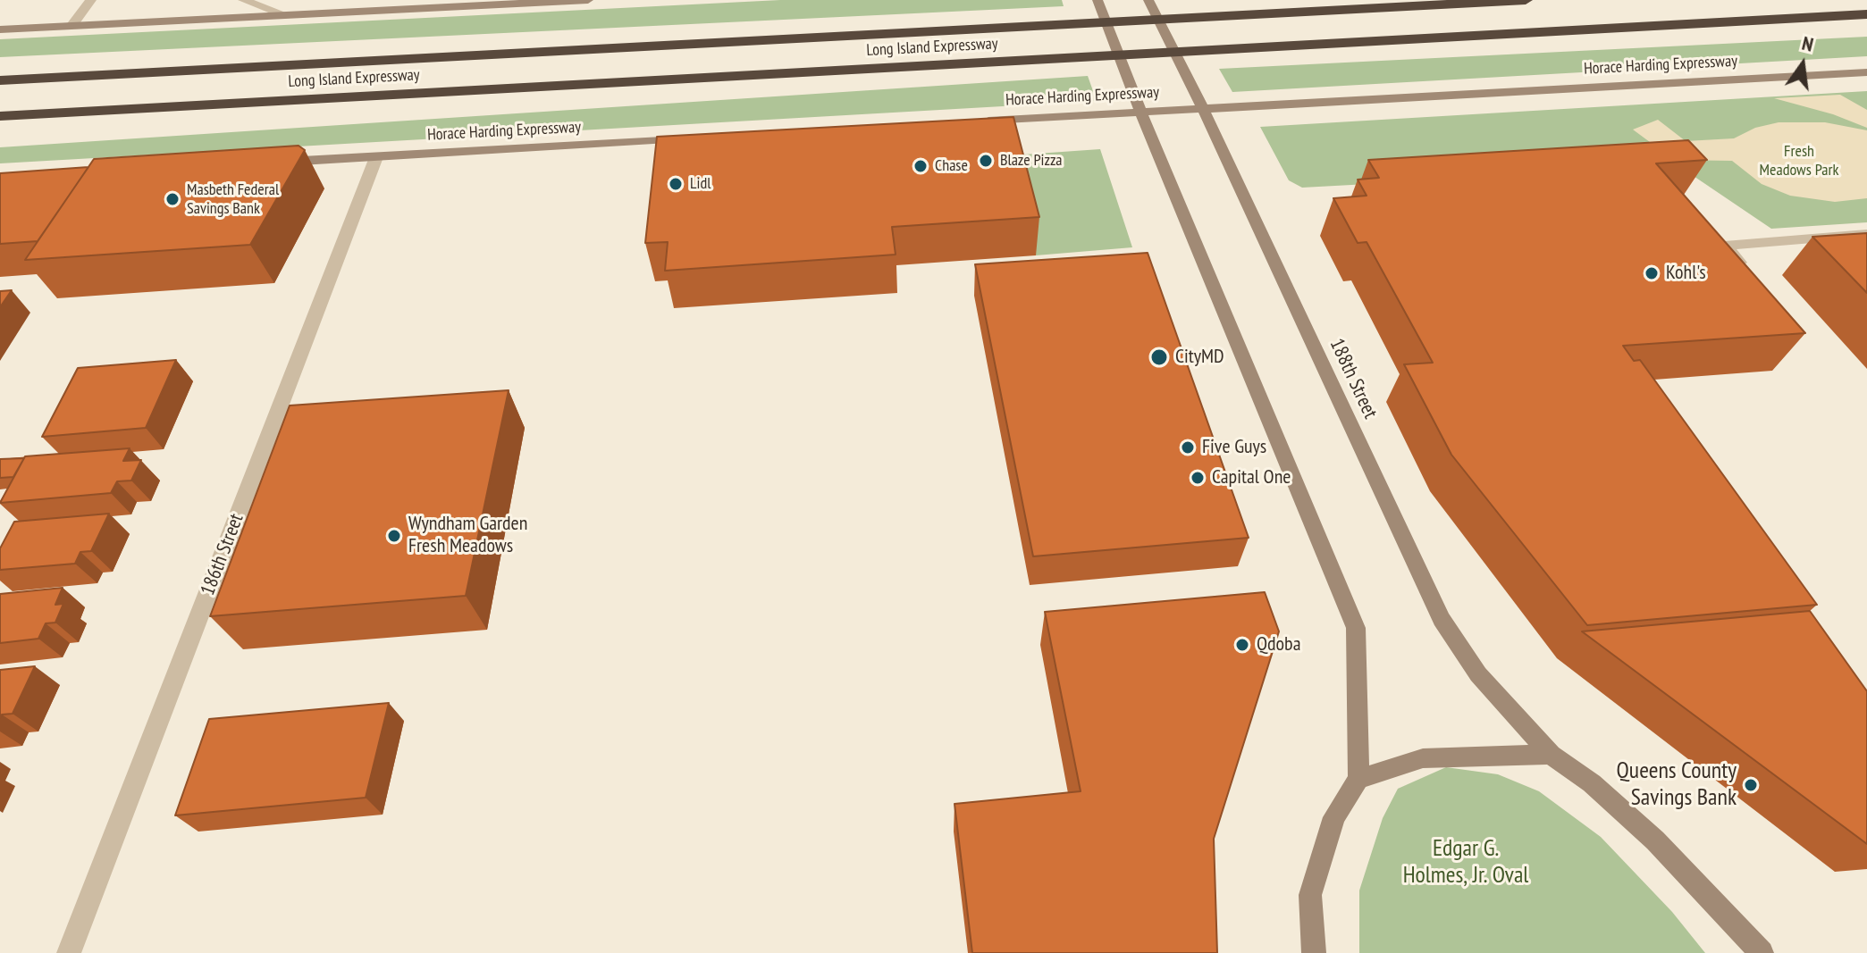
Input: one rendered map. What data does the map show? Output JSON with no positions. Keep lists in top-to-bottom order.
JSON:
{
  "streets": {
    "highway": ["Long Island Expressway"],
    "street": ["Horace Harding Expressway", "188th Street", "186th Street"]
  },
  "crossings": [
    ["Horace Harding Expressway", "188th Street"],
    ["Horace Harding Expressway", "186th Street"]
  ],
  "parks": ["Fresh Meadows Park", "Edgar G. Holmes, Jr. Oval"],
  "places": [
    "Blaze Pizza",
    "Chase",
    "Lidl",
    "Masbeth Federal Savings Bank",
    "Kohl's",
    "CityMD",
    "Five Guys",
    "Capital One",
    "Wyndham Garden Fresh Meadows",
    "Qdoba",
    "Queens County Savings Bank"
  ],
  "north": "top"
}
